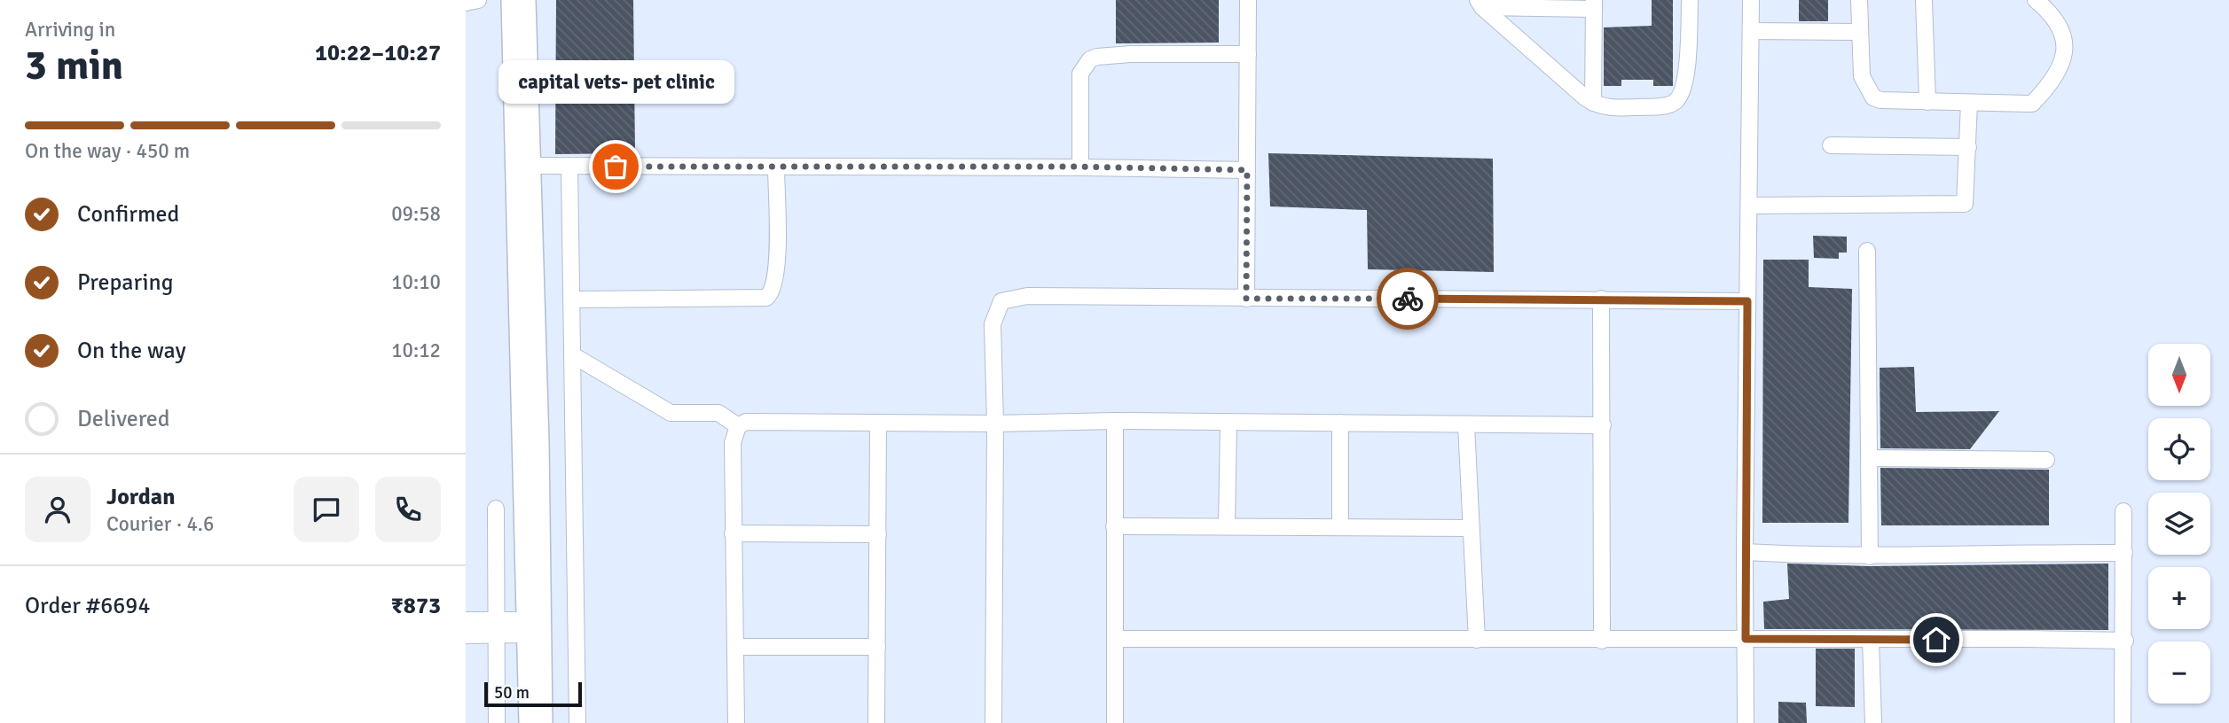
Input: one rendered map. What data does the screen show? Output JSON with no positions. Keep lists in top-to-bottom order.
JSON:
{
  "places": ["capital vets- pet clinic"],
  "scale_bar": "50 m",
  "north": "bottom",
  "page": {
    "heading": ["3 min", "Arriving in", "10:22–10:27"],
    "panel": [
      "Jordan",
      "Courier · 4.6",
      "Order #6694",
      "₹873"
    ],
    "bubble": "capital vets- pet clinic",
    "bar": "On the way · 450 m",
    "list": [
      ["Confirmed", "09:58"],
      ["Preparing", "10:10"],
      ["On the way", "10:12"],
      "Delivered"
    ],
    "map_buttons": ["+", "−"],
    "scale": "50 m"
  }
}
